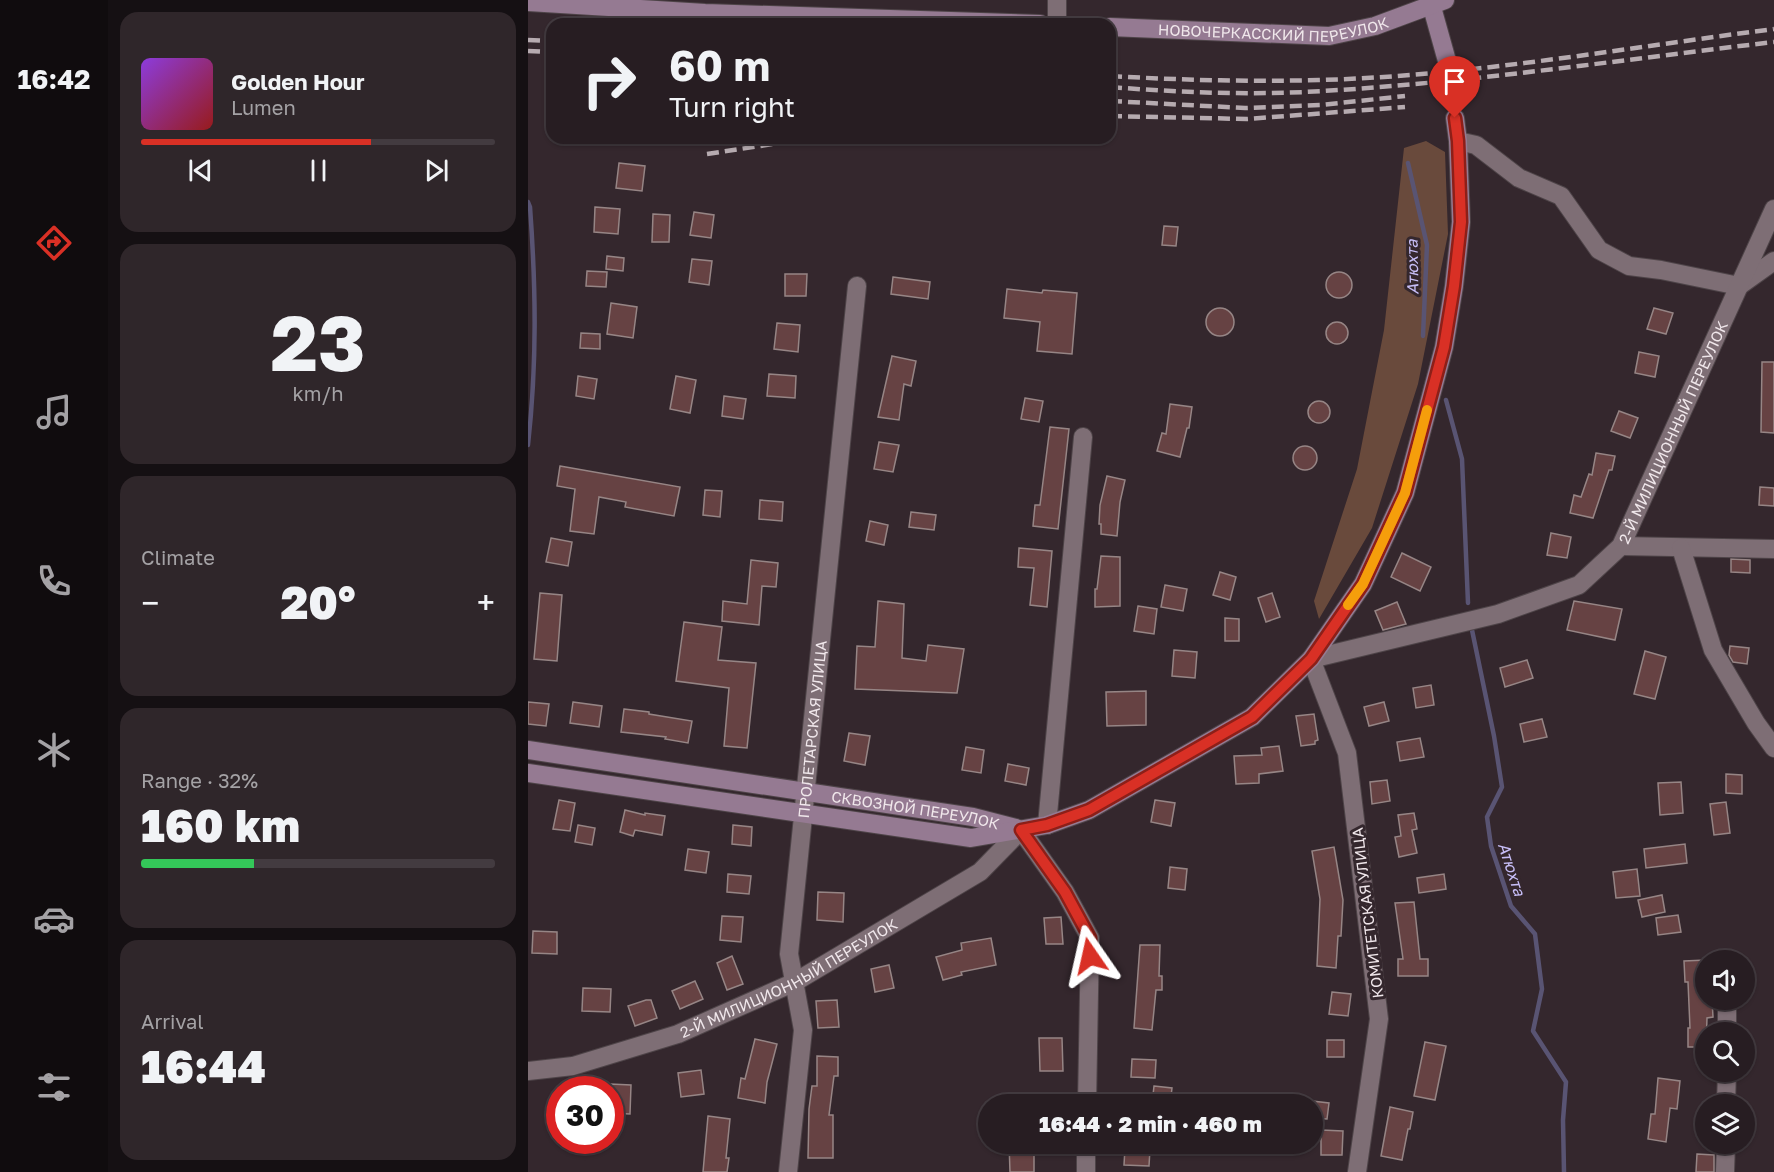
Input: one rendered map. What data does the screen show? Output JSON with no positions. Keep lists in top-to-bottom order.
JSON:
{
  "streets": {
    "street": [
      "НОВОЧЕРКАССКИЙ ПЕРЕУЛОК",
      "2-Й МИЛИЦИОННЫЙ ПЕРЕУЛОК",
      "ПРОЛЕТАРСКАЯ УЛИЦА",
      "СКВОЗНОЙ ПЕРЕУЛОК",
      "КОМИТЕТСКАЯ УЛИЦА"
    ]
  },
  "crossings": [
    ["2-Й МИЛИЦИОННЫЙ ПЕРЕУЛОК", "ПРОЛЕТАРСКАЯ УЛИЦА"],
    ["2-Й МИЛИЦИОННЫЙ ПЕРЕУЛОК", "СКВОЗНОЙ ПЕРЕУЛОК"],
    ["2-Й МИЛИЦИОННЫЙ ПЕРЕУЛОК", "КОМИТЕТСКАЯ УЛИЦА"],
    ["ПРОЛЕТАРСКАЯ УЛИЦА", "СКВОЗНОЙ ПЕРЕУЛОК"]
  ],
  "water": ["Атюхта"],
  "page": {
    "tabs": "16:42",
    "turn": ["60 m", "Turn right"],
    "song": ["Golden Hour", "Lumen"],
    "tile": [
      ["23", "km/h"],
      "Climate",
      ["Range · 32%", "160 km"],
      ["Arrival", "16:44"]
    ],
    "heat": ["−", "20°", "+"],
    "limit": "30",
    "trip": "16:44 · 2 min · 460 m"
  }
}
